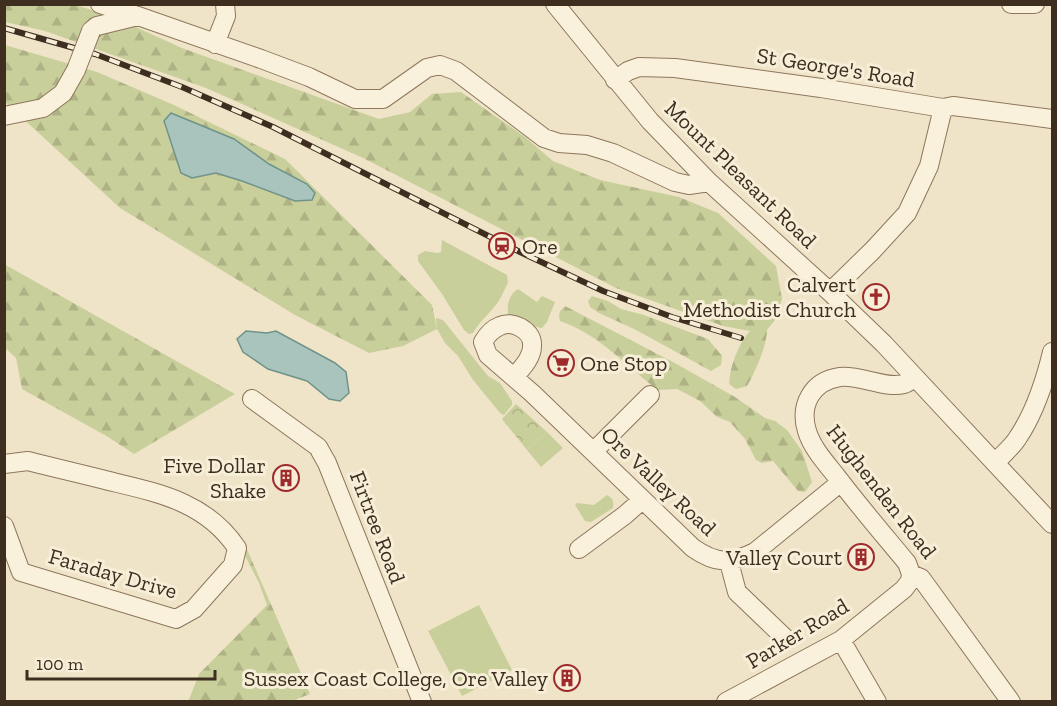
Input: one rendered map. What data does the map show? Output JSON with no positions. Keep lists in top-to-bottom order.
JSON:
{
  "streets": {
    "street": [
      "St George's Road",
      "Mount Pleasant Road",
      "Ore Valley Road",
      "Hughenden Road",
      "Firtree Road",
      "Faraday Drive",
      "Parker Road"
    ]
  },
  "crossings": [
    ["St George's Road", "Mount Pleasant Road"],
    ["Mount Pleasant Road", "Hughenden Road"],
    ["Ore Valley Road", "Hughenden Road"],
    ["Hughenden Road", "Parker Road"]
  ],
  "places": {
    "station": ["Ore"],
    "church": ["Calvert Methodist Church"],
    "supermarket": ["One Stop"],
    "building": ["Five Dollar Shake", "Valley Court", "Sussex Coast College, Ore Valley"]
  },
  "scale_bar": "100 m"
}
